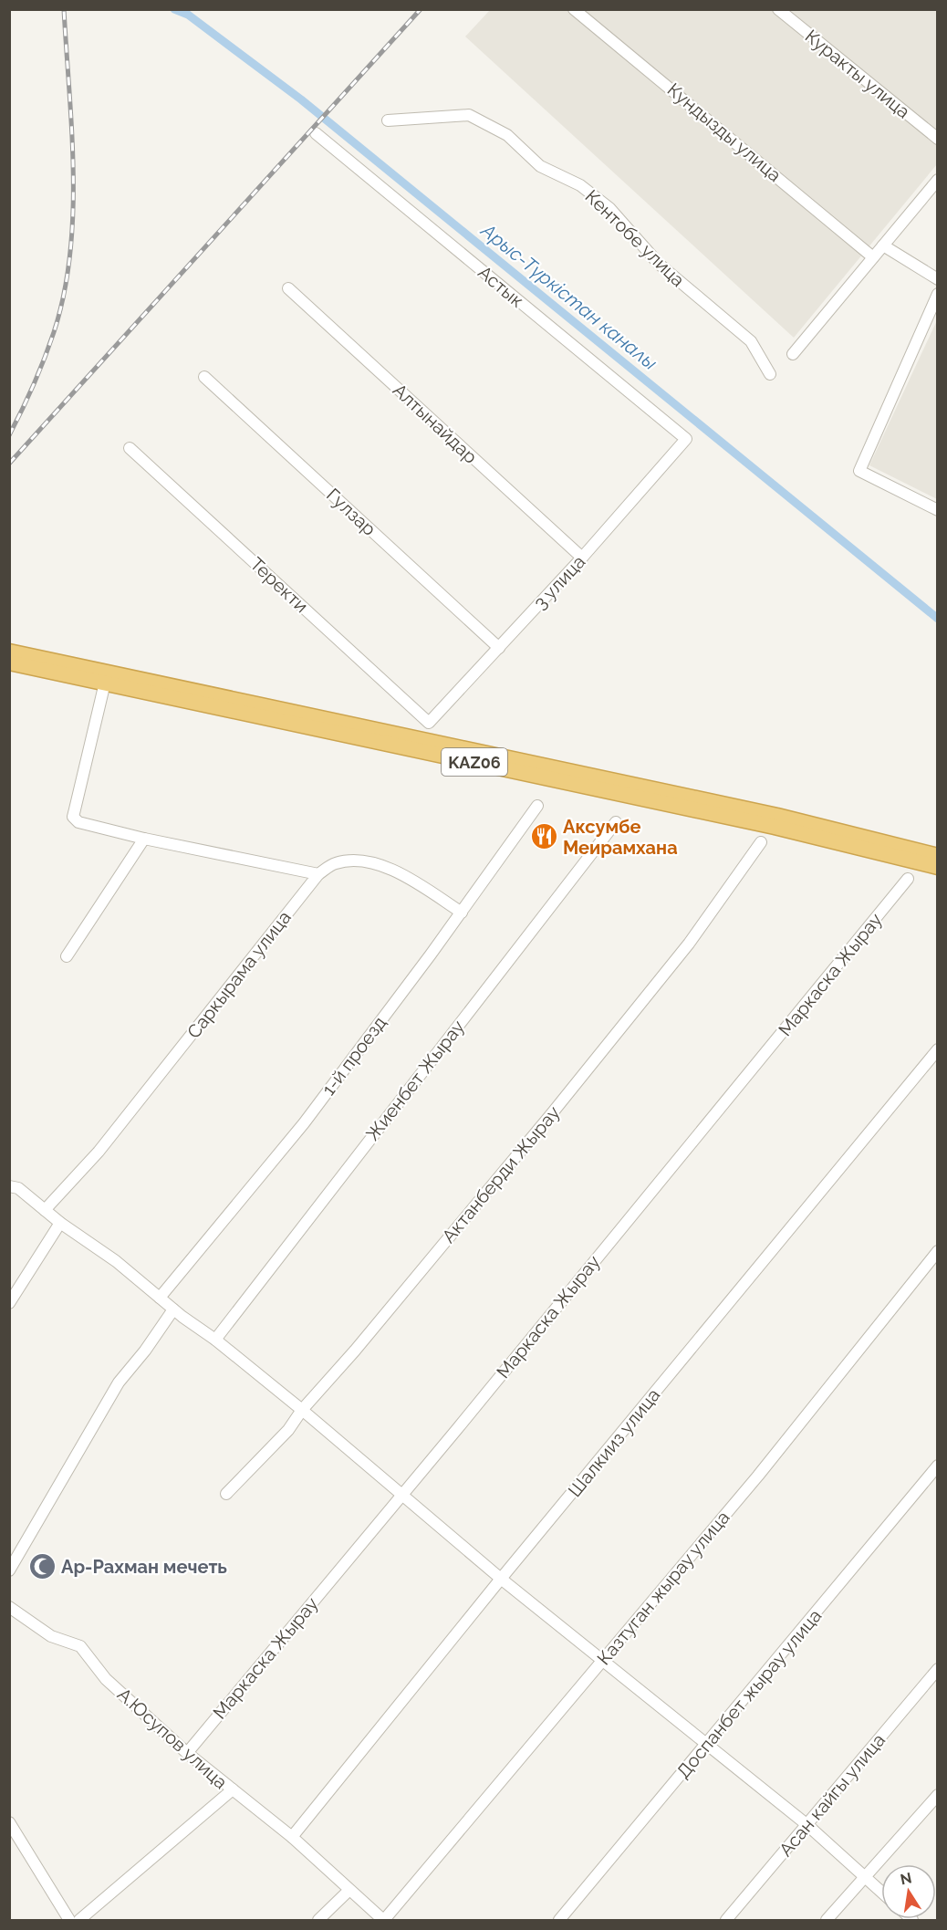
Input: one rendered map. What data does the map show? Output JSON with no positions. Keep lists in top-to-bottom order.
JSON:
{
  "streets": {
    "highway": ["KАZ06"],
    "street": [
      "Куракты улица",
      "Кундызды улица",
      "Кентобе улица",
      "Астык",
      "Алтынайдар",
      "Гулзар",
      "3 улица",
      "Теректи",
      "Саркырама улица",
      "Маркаска Жырау",
      "1-й проезд",
      "Жиенбет Жырау",
      "Актанберди Жырау",
      "Шалкииз улица",
      "Казтуган жырау улица",
      "Доспанбет жырау улица",
      "А.Юсупов улица",
      "Асан кайгы улица"
    ]
  },
  "crossings": [
    ["Астык", "3 улица"],
    ["Алтынайдар", "3 улица"],
    ["Гулзар", "3 улица"],
    ["3 улица", "Теректи"],
    ["Маркаска Жырау", "А.Юсупов улица"]
  ],
  "water": ["Арыс-Түркістан каналы"],
  "places": {
    "restaurant": ["Аксумбе Меирамхана"],
    "mosque": ["Ар-Рахман мечеть"]
  },
  "north": "top"
}
